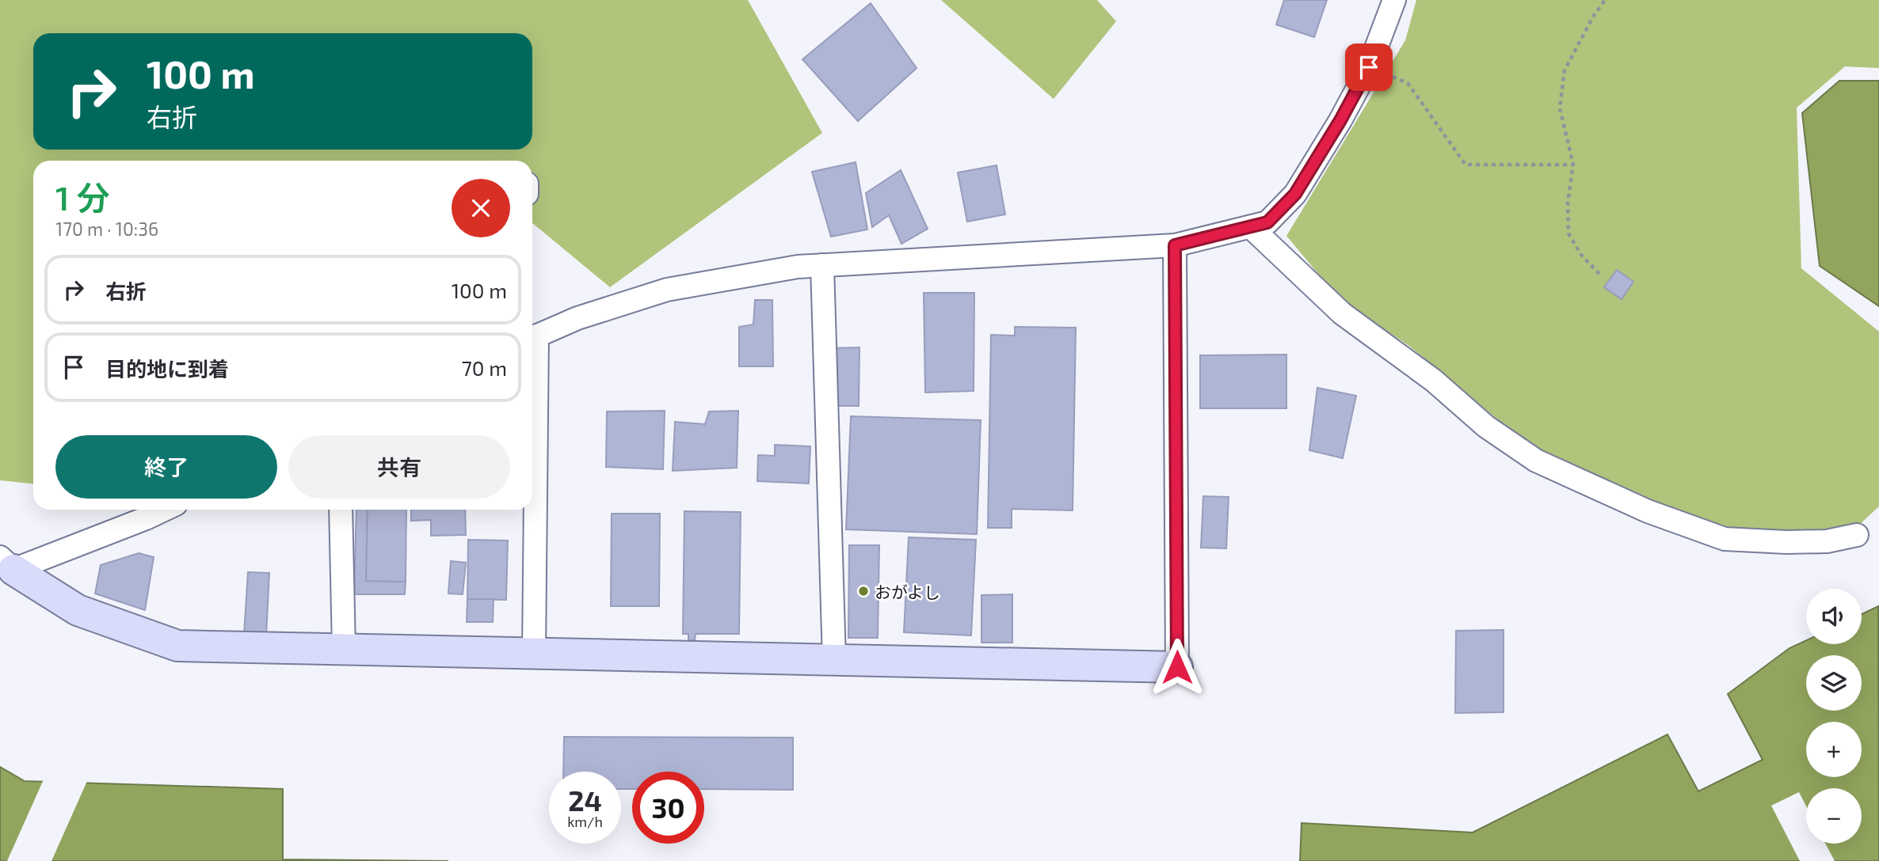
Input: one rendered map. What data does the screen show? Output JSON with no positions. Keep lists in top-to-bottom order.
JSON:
{
  "places": ["おがよし"],
  "page": {
    "turn": ["100 m", "右折"],
    "heading": ["1 分", "170 m · 10:36"],
    "list": [
      {
        "name": "右折",
        "value": "100 m"
      },
      {
        "name": "目的地に到着",
        "value": "70 m"
      }
    ],
    "buttons": ["終了", "共有"],
    "map_buttons": ["+", "−"],
    "speed": "24 km/h",
    "limit": "30"
  }
}
